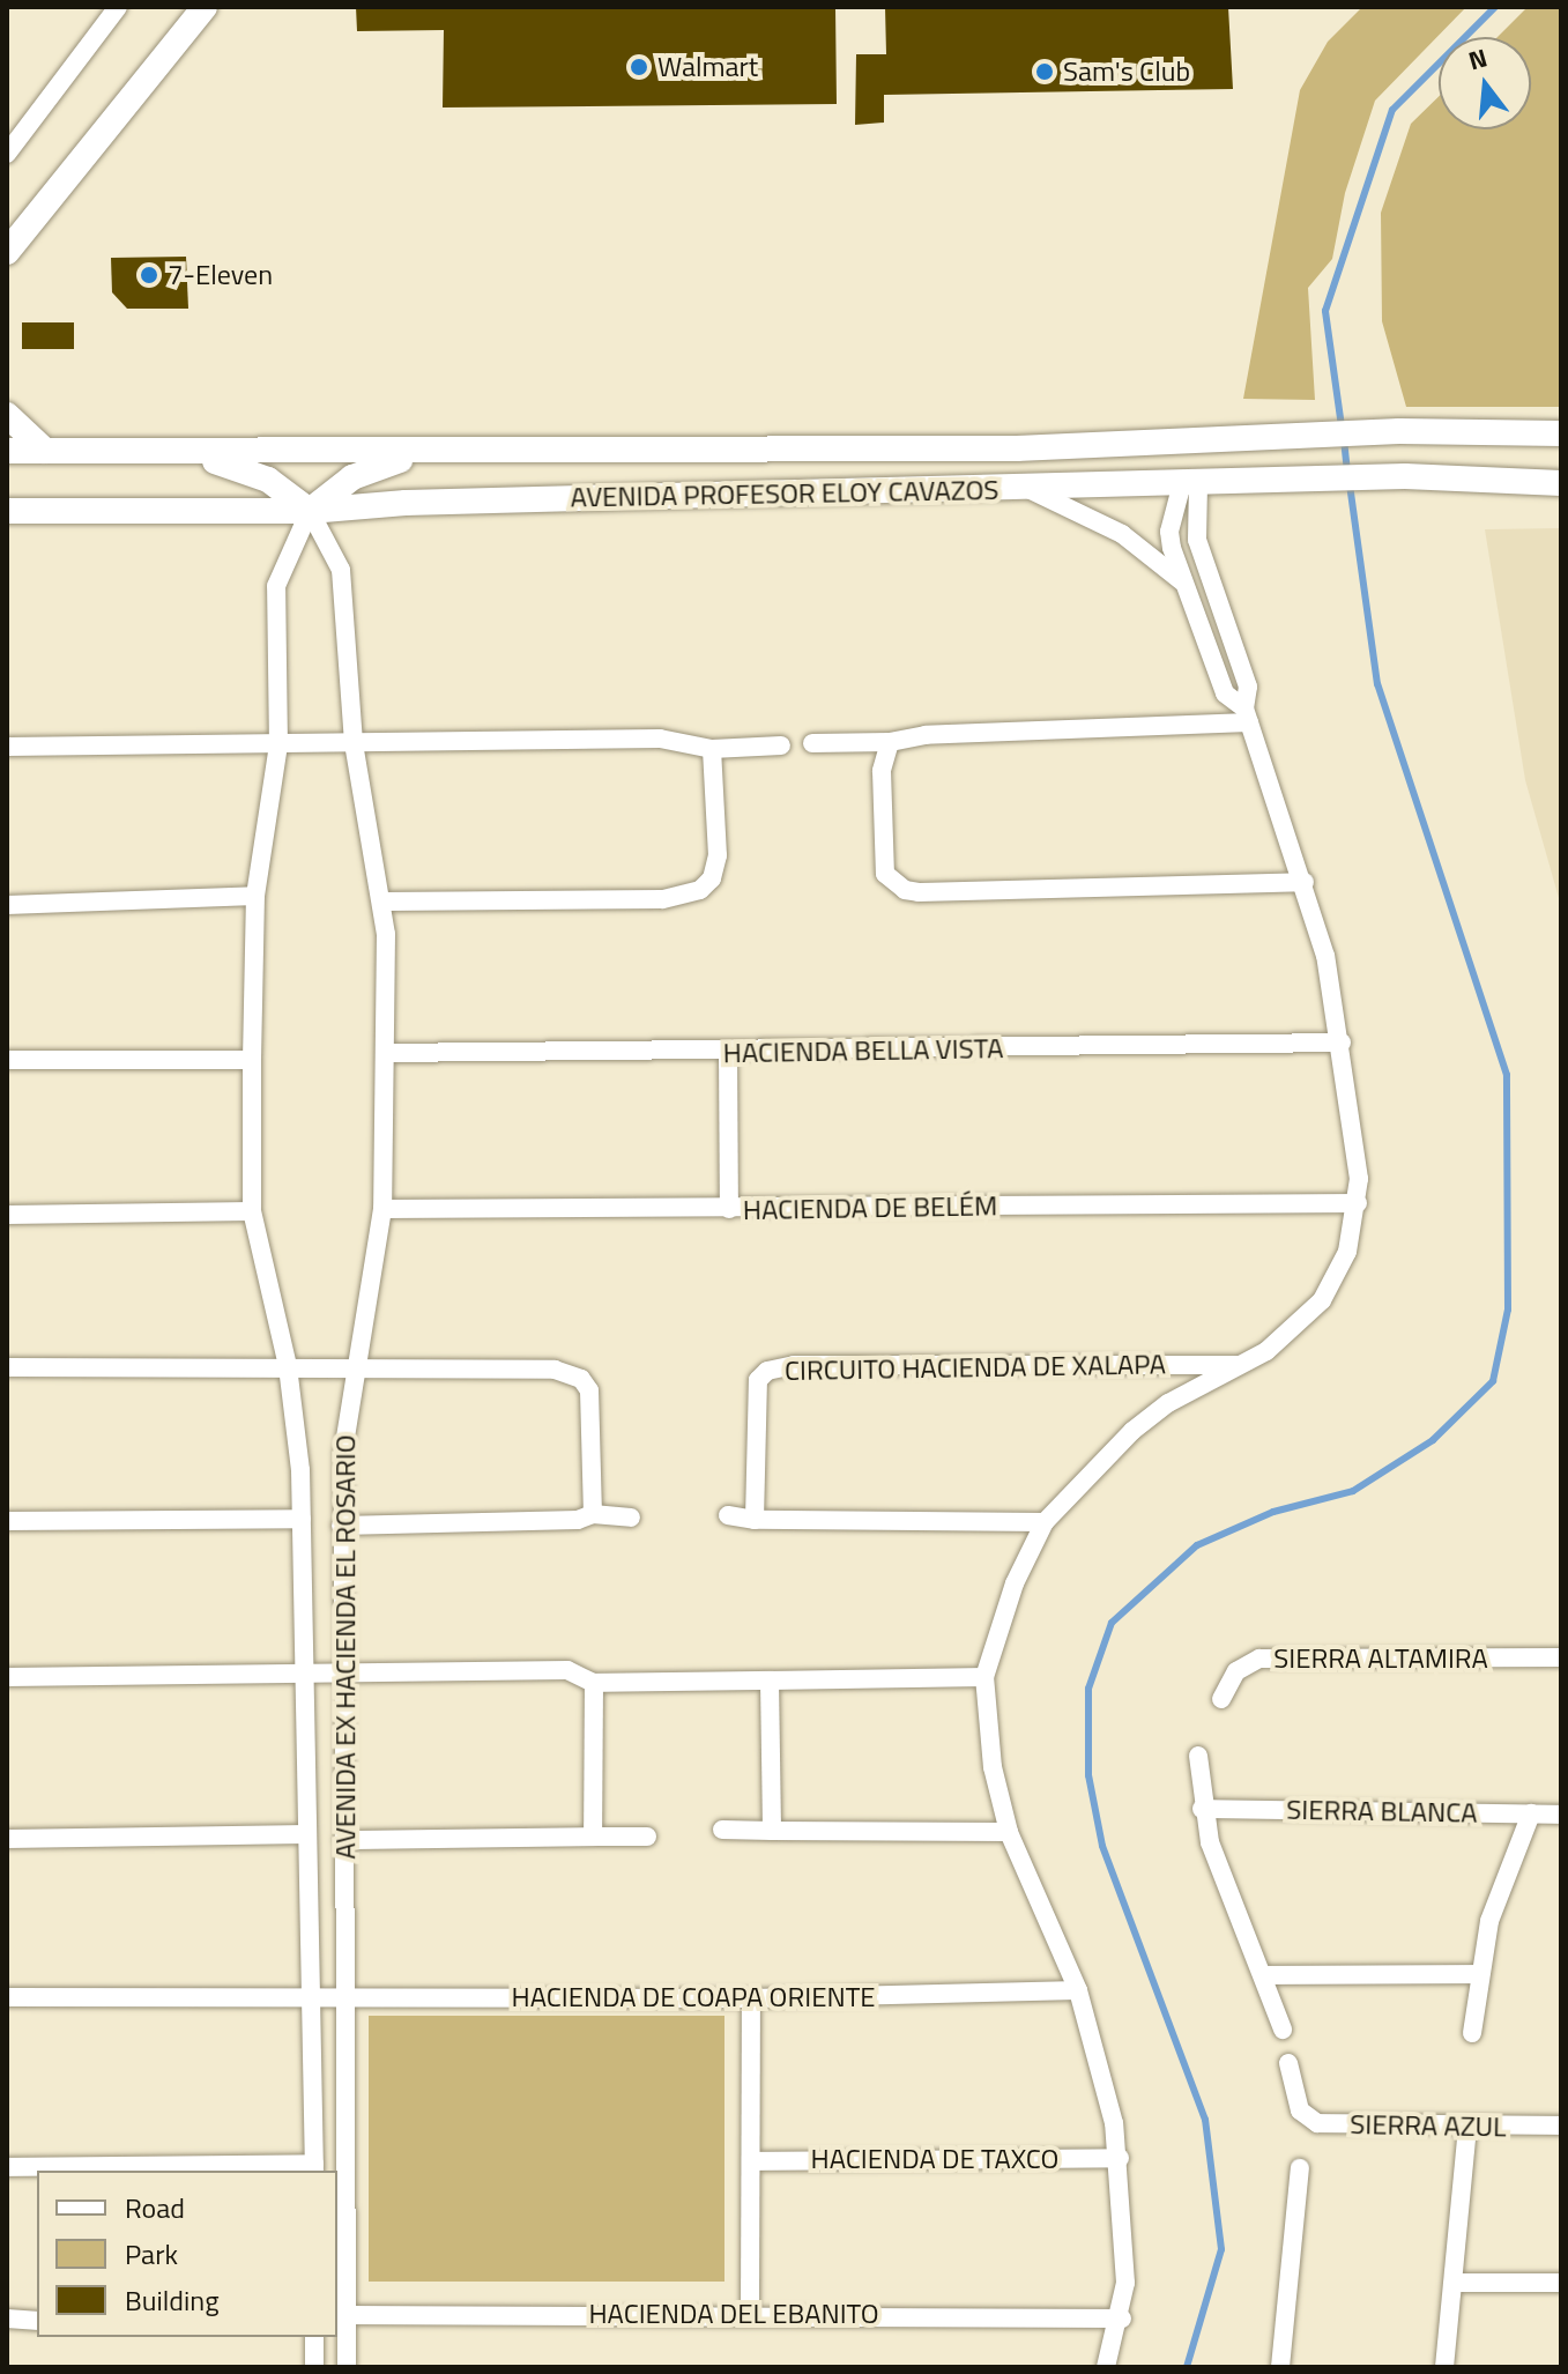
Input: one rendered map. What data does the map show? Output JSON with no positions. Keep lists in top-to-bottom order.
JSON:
{
  "streets": {
    "main road": ["AVENIDA PROFESOR ELOY CAVAZOS"],
    "street": [
      "HACIENDA BELLA VISTA",
      "HACIENDA DE BELÉM",
      "CIRCUITO HACIENDA DE XALAPA",
      "AVENIDA EX HACIENDA EL ROSARIO",
      "SIERRA ALTAMIRA",
      "SIERRA BLANCA",
      "HACIENDA DE COAPA ORIENTE",
      "SIERRA AZUL",
      "HACIENDA DE TAXCO",
      "HACIENDA DEL EBANITO"
    ]
  },
  "crossings": [
    ["AVENIDA PROFESOR ELOY CAVAZOS", "AVENIDA EX HACIENDA EL ROSARIO"],
    ["HACIENDA BELLA VISTA", "AVENIDA EX HACIENDA EL ROSARIO"],
    ["HACIENDA DE BELÉM", "AVENIDA EX HACIENDA EL ROSARIO"],
    ["AVENIDA EX HACIENDA EL ROSARIO", "HACIENDA DE COAPA ORIENTE"],
    ["AVENIDA EX HACIENDA EL ROSARIO", "HACIENDA DEL EBANITO"]
  ],
  "places": ["Walmart", "Sam's Club", "7-Eleven"],
  "legend": ["Road", "Park", "Building"],
  "north": "top"
}
